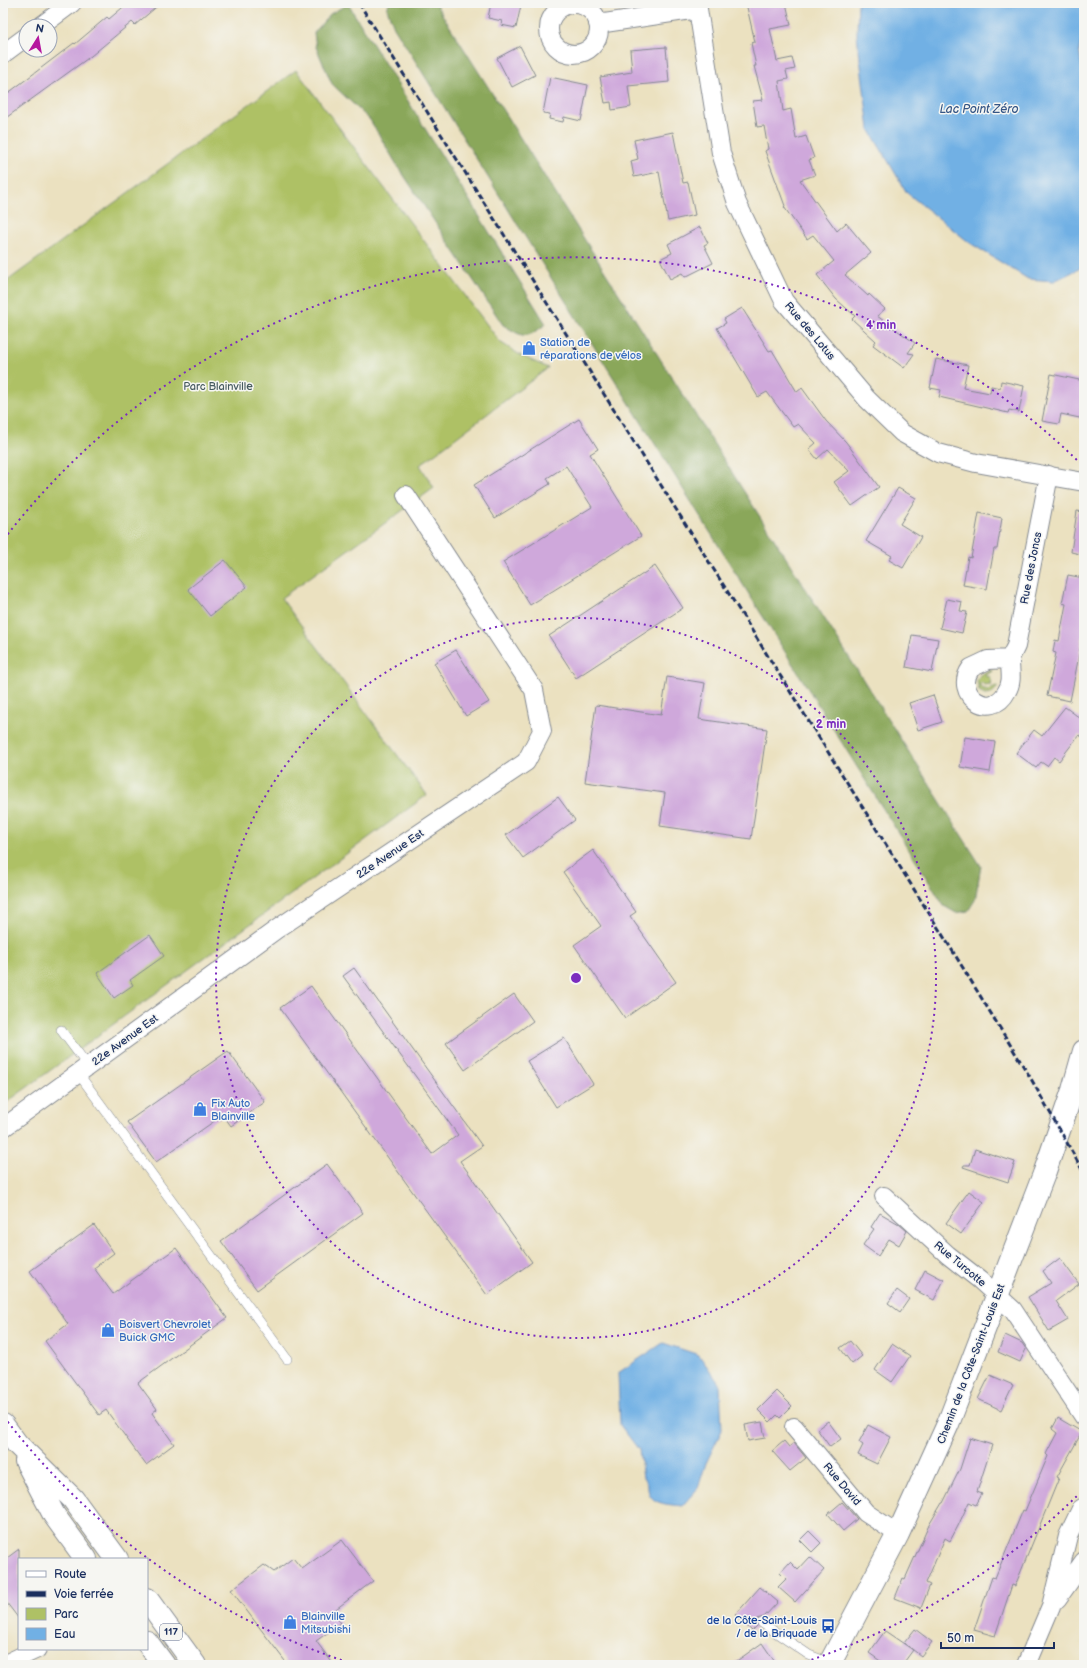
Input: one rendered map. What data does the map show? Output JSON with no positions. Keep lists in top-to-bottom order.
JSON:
{
  "streets": {
    "street": [
      "Rue des Lotus",
      "Rue des Joncs",
      "22e Avenue Est",
      "Rue Turcotte",
      "Chemin de la Côte-Saint-Louis Est",
      "Rue David",
      "117"
    ]
  },
  "crossings": [
    ["Rue des Lotus", "Rue des Joncs"],
    ["Rue Turcotte", "Chemin de la Côte-Saint-Louis Est"],
    ["Chemin de la Côte-Saint-Louis Est", "Rue David"]
  ],
  "water": ["Lac Point Zéro"],
  "parks": ["Parc Blainville"],
  "places": {
    "shop": [
      "Station de réparations de vélos",
      "Fix Auto Blainville",
      "Boisvert Chevrolet Buick GMC",
      "Blainville Mitsubishi"
    ],
    "bus stop": ["de la Côte-Saint-Louis / de la Briquade"]
  },
  "legend": [
    "Route",
    "Voie ferrée",
    "Parc",
    "Eau"
  ],
  "scale_bar": "50 m",
  "north": "top",
  "rings": ["4 min", "2 min"]
}
